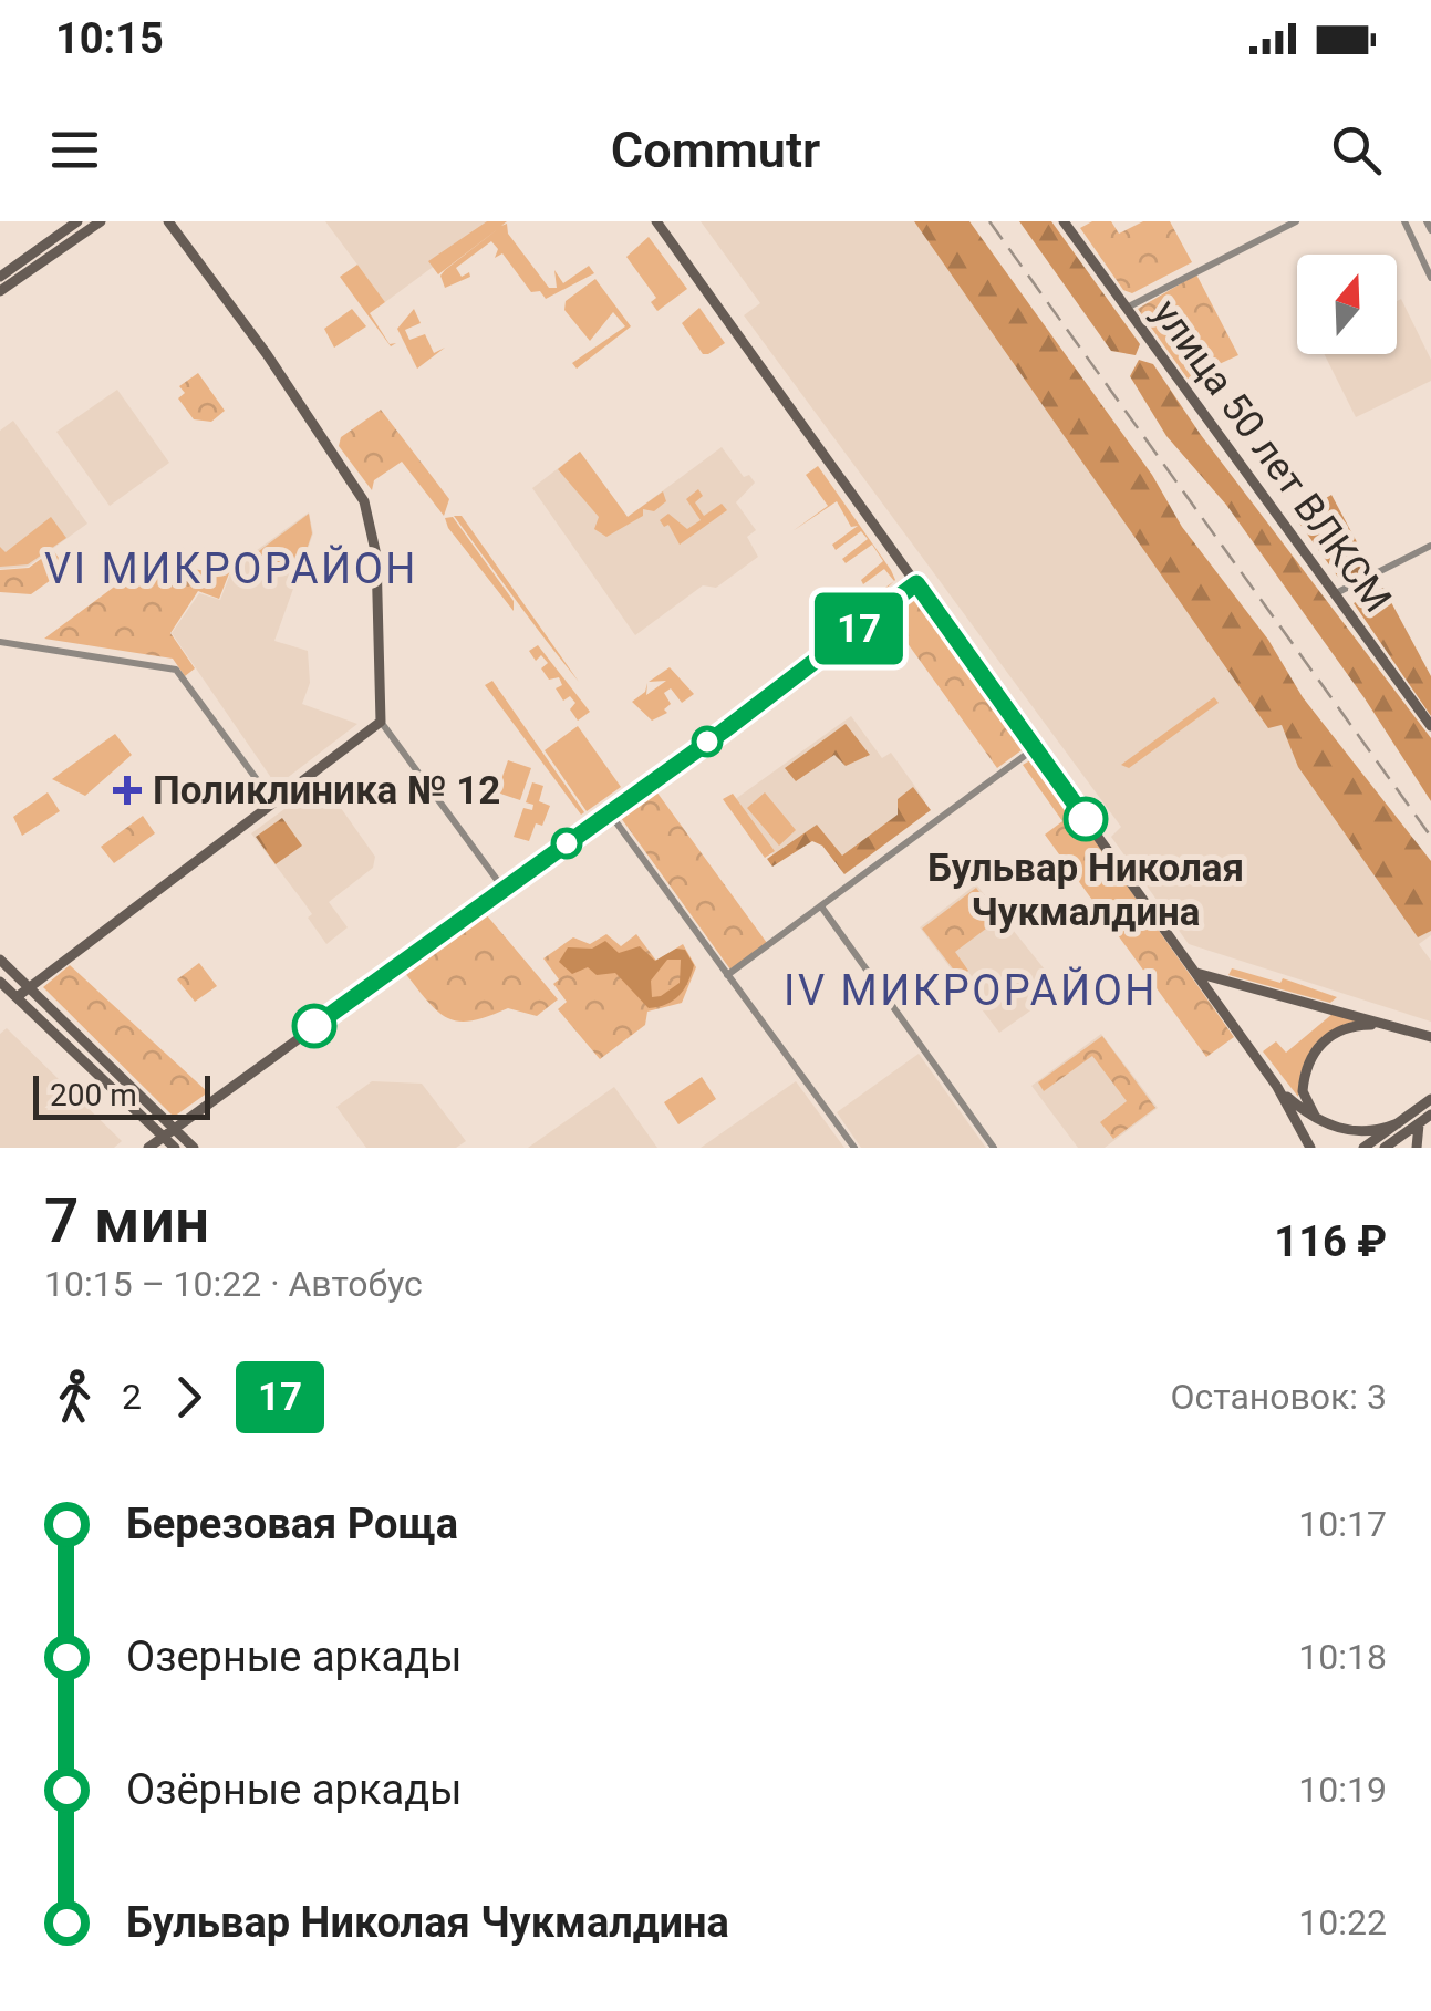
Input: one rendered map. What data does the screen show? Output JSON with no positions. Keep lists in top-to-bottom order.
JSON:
{
  "streets": {
    "street": ["улица 50 лет ВЛКСМ"]
  },
  "districts": ["VI МИКРОРАЙОН", "IV МИКРОРАЙОН"],
  "places": {
    "health": ["Поликлиника № 12"],
    "other": ["Бульвар Николая Чукмалдина"]
  },
  "lines": ["bus line 17"],
  "scale_bar": "200 m",
  "north": "top",
  "page": {
    "status": "10:15",
    "header": "Commutr",
    "on_map": "17",
    "scale": "200 m",
    "heading": ["7 мин", "10:15 – 10:22 · Автобус", "116 ₽"],
    "legs": ["2", "17", "Остановок: 3"],
    "list": [
      {
        "name": "Березовая Роща",
        "value": "10:17"
      },
      {
        "name": "Озерные аркады",
        "value": "10:18"
      },
      {
        "name": "Озёрные аркады",
        "value": "10:19"
      },
      {
        "name": "Бульвар Николая Чукмалдина",
        "value": "10:22"
      }
    ]
  }
}
